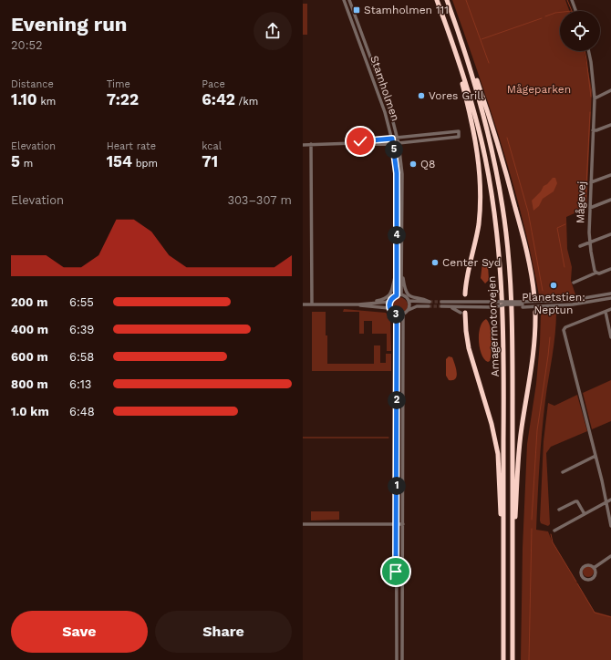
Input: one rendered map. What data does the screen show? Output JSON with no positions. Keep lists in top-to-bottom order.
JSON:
{
  "streets": {
    "highway": ["Amagermotorvejen"],
    "street": ["Stamholmen", "Mågevej"]
  },
  "parks": ["Mågeparken"],
  "places": {
    "transit": ["Stamholmen 111"],
    "other": [
      "Vores Grill",
      "Q8",
      "Center Syd",
      "Planetstien: Neptun"
    ]
  },
  "page": {
    "heading": ["Evening run", "20:52"],
    "stats": [
      ["Distance", "1.10 km"],
      ["Time", "7:22"],
      ["Pace", "6:42 /km"],
      ["Elevation", "5 m"],
      ["Heart rate", "154 bpm"],
      ["kcal", "71"]
    ],
    "pins": [
      "5",
      "4",
      "3",
      "2",
      "1"
    ],
    "chart": ["Elevation", "303–307 m"],
    "list": [
      {
        "name": "200 m",
        "note": "6:55"
      },
      {
        "name": "400 m",
        "note": "6:39"
      },
      {
        "name": "600 m",
        "note": "6:58"
      },
      {
        "name": "800 m",
        "note": "6:13"
      },
      {
        "name": "1.0 km",
        "note": "6:48"
      }
    ],
    "buttons": ["Save", "Share"]
  }
}
